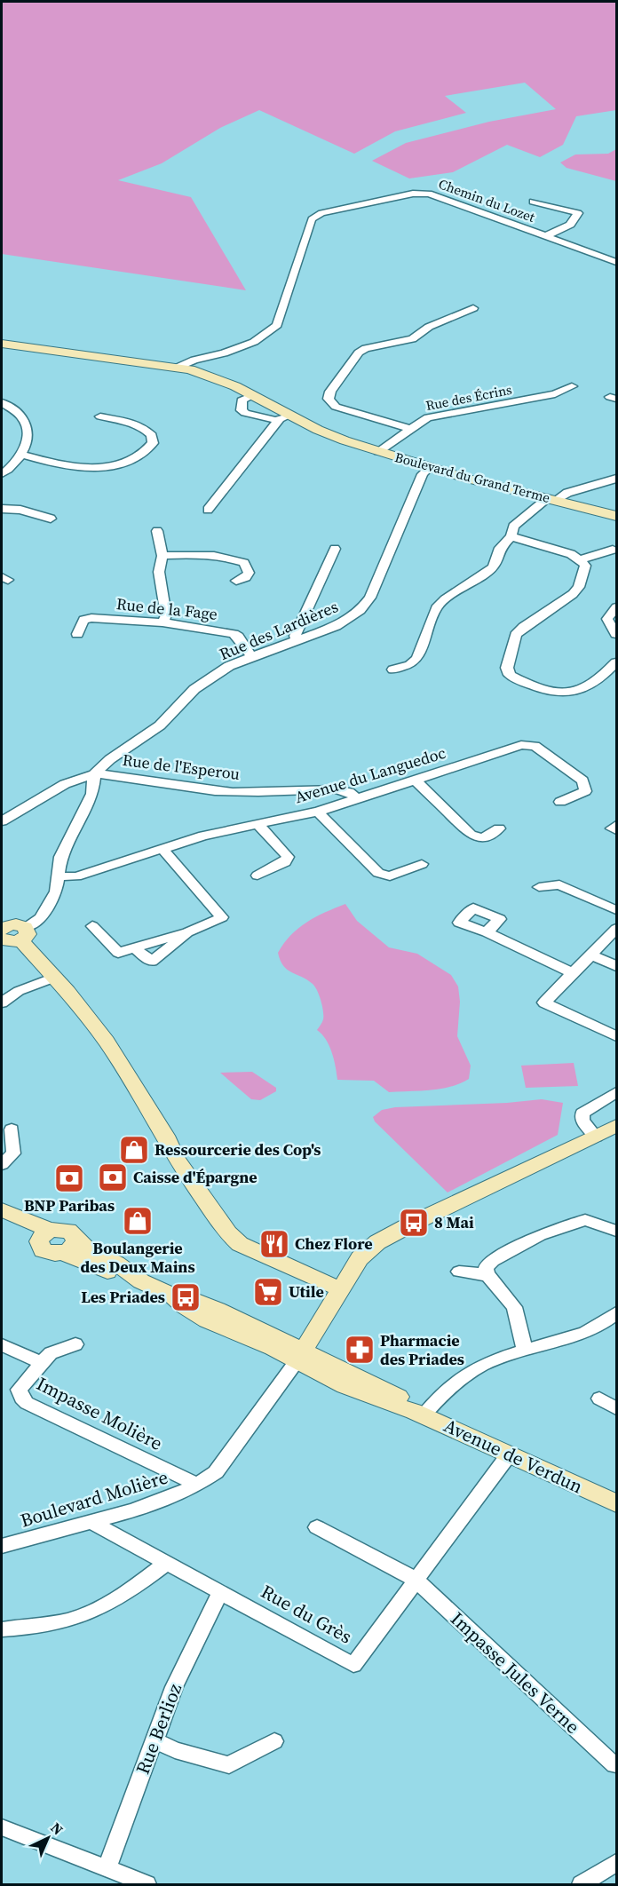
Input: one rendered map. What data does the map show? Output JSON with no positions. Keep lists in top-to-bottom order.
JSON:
{
  "streets": {
    "street": [
      "Chemin du Lozet",
      "Rue des Écrins",
      "Boulevard du Grand Terme",
      "Rue de la Fage",
      "Rue des Lardières",
      "Rue de l'Esperou",
      "Avenue du Languedoc",
      "Impasse Molière",
      "Avenue de Verdun",
      "Boulevard Molière",
      "Rue du Grès",
      "Impasse Jules Verne",
      "Rue Berlioz"
    ]
  },
  "crossings": [
    ["Chemin du Lozet", "Boulevard du Grand Terme"],
    ["Rue des Écrins", "Boulevard du Grand Terme"],
    ["Boulevard du Grand Terme", "Rue des Lardières"],
    ["Rue de la Fage", "Rue des Lardières"],
    ["Rue des Lardières", "Rue de l'Esperou"],
    ["Rue de l'Esperou", "Avenue du Languedoc"],
    ["Impasse Molière", "Boulevard Molière"],
    ["Avenue de Verdun", "Boulevard Molière"],
    ["Avenue de Verdun", "Rue du Grès"],
    ["Boulevard Molière", "Rue du Grès"],
    ["Rue du Grès", "Impasse Jules Verne"],
    ["Rue du Grès", "Rue Berlioz"]
  ],
  "places": {
    "shop": ["Ressourcerie des Cop's", "Boulangerie des Deux Mains"],
    "bank": ["Caisse d'Épargne", "BNP Paribas"],
    "bus stop": ["8 Mai", "Les Priades"],
    "restaurant": ["Chez Flore"],
    "supermarket": ["Utile"],
    "pharmacy": ["Pharmacie des Priades"]
  },
  "north": "top right"
}
